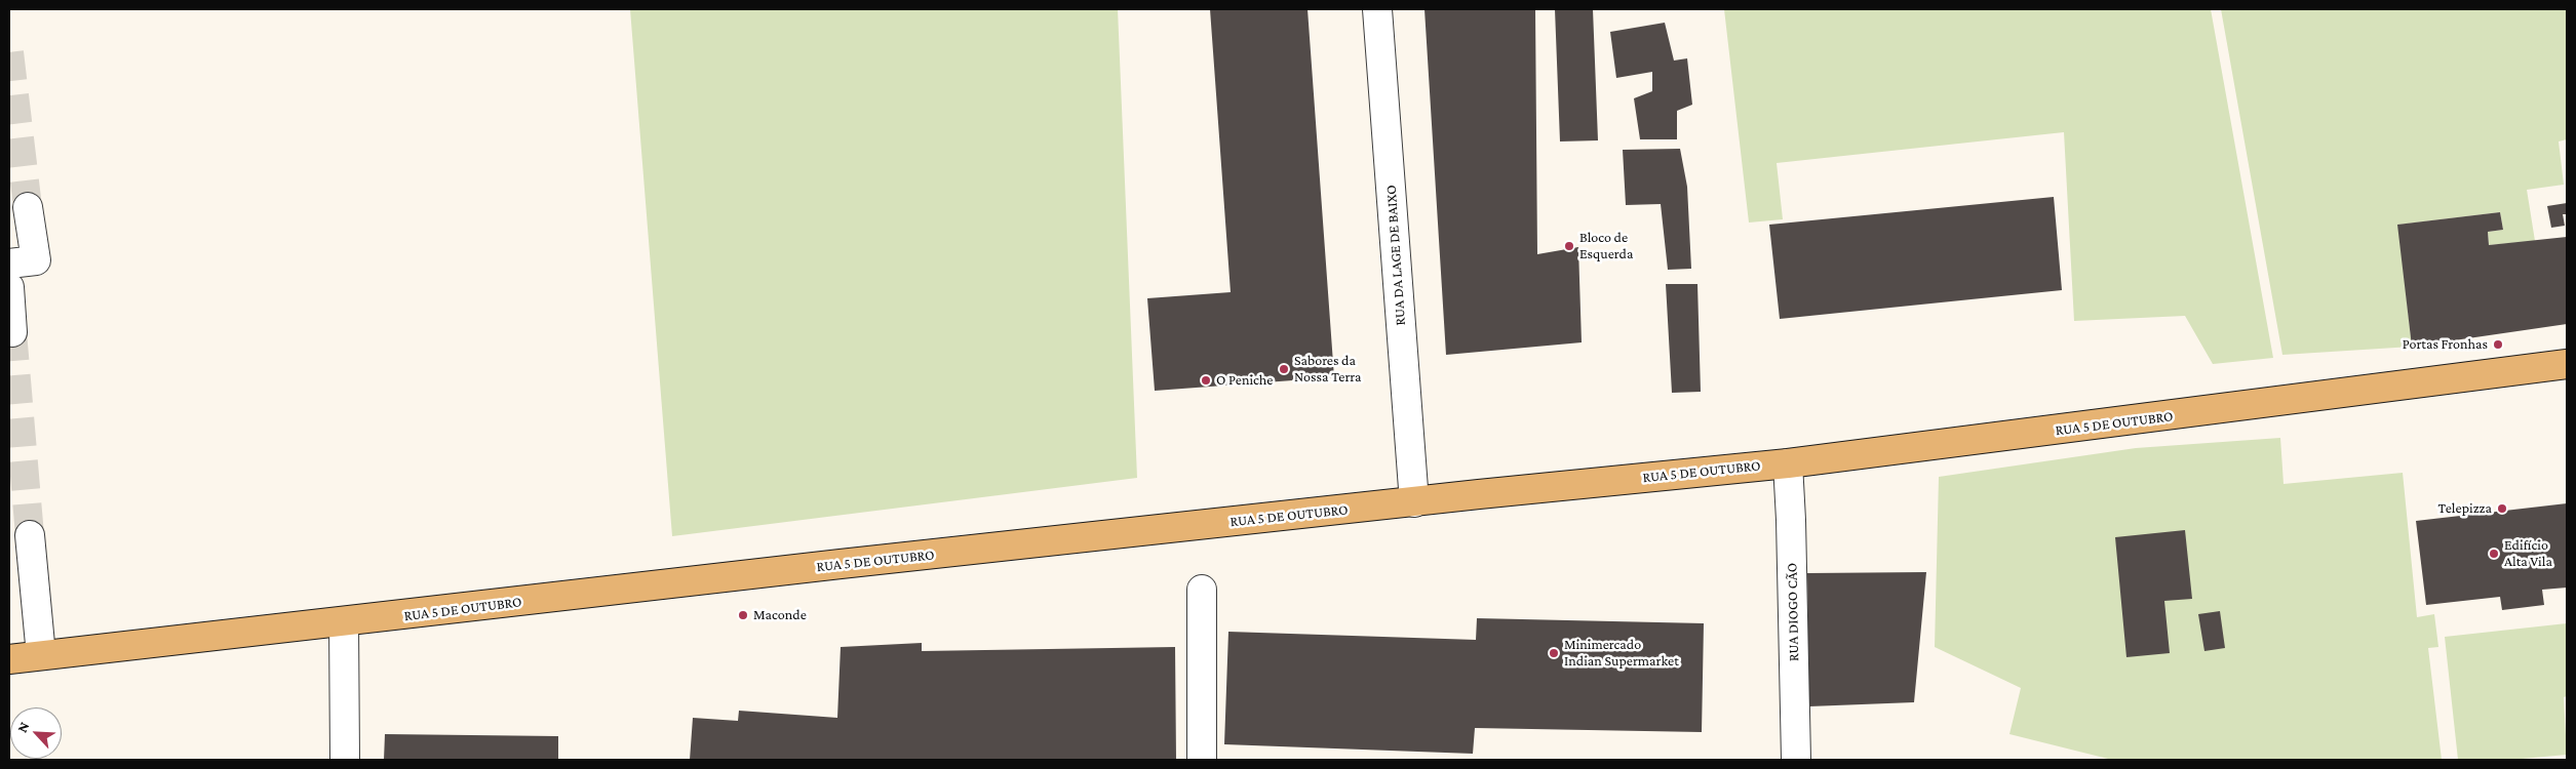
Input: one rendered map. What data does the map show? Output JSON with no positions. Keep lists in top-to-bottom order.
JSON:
{
  "streets": {
    "main road": ["RUA 5 DE OUTUBRO"],
    "street": ["RUA DA LAGE DE BAIXO", "RUA DIOGO CÃO"]
  },
  "crossings": [
    ["RUA DA LAGE DE BAIXO", "RUA 5 DE OUTUBRO"],
    ["RUA 5 DE OUTUBRO", "RUA DIOGO CÃO"]
  ],
  "places": [
    "Bloco de Esquerda",
    "Portas Fronhas",
    "Sabores da Nossa Terra",
    "O Peniche",
    "Telepizza",
    "Edifício Alta Vila",
    "Maconde",
    "Minimercado Indian Supermarket"
  ],
  "north": "top left"
}
